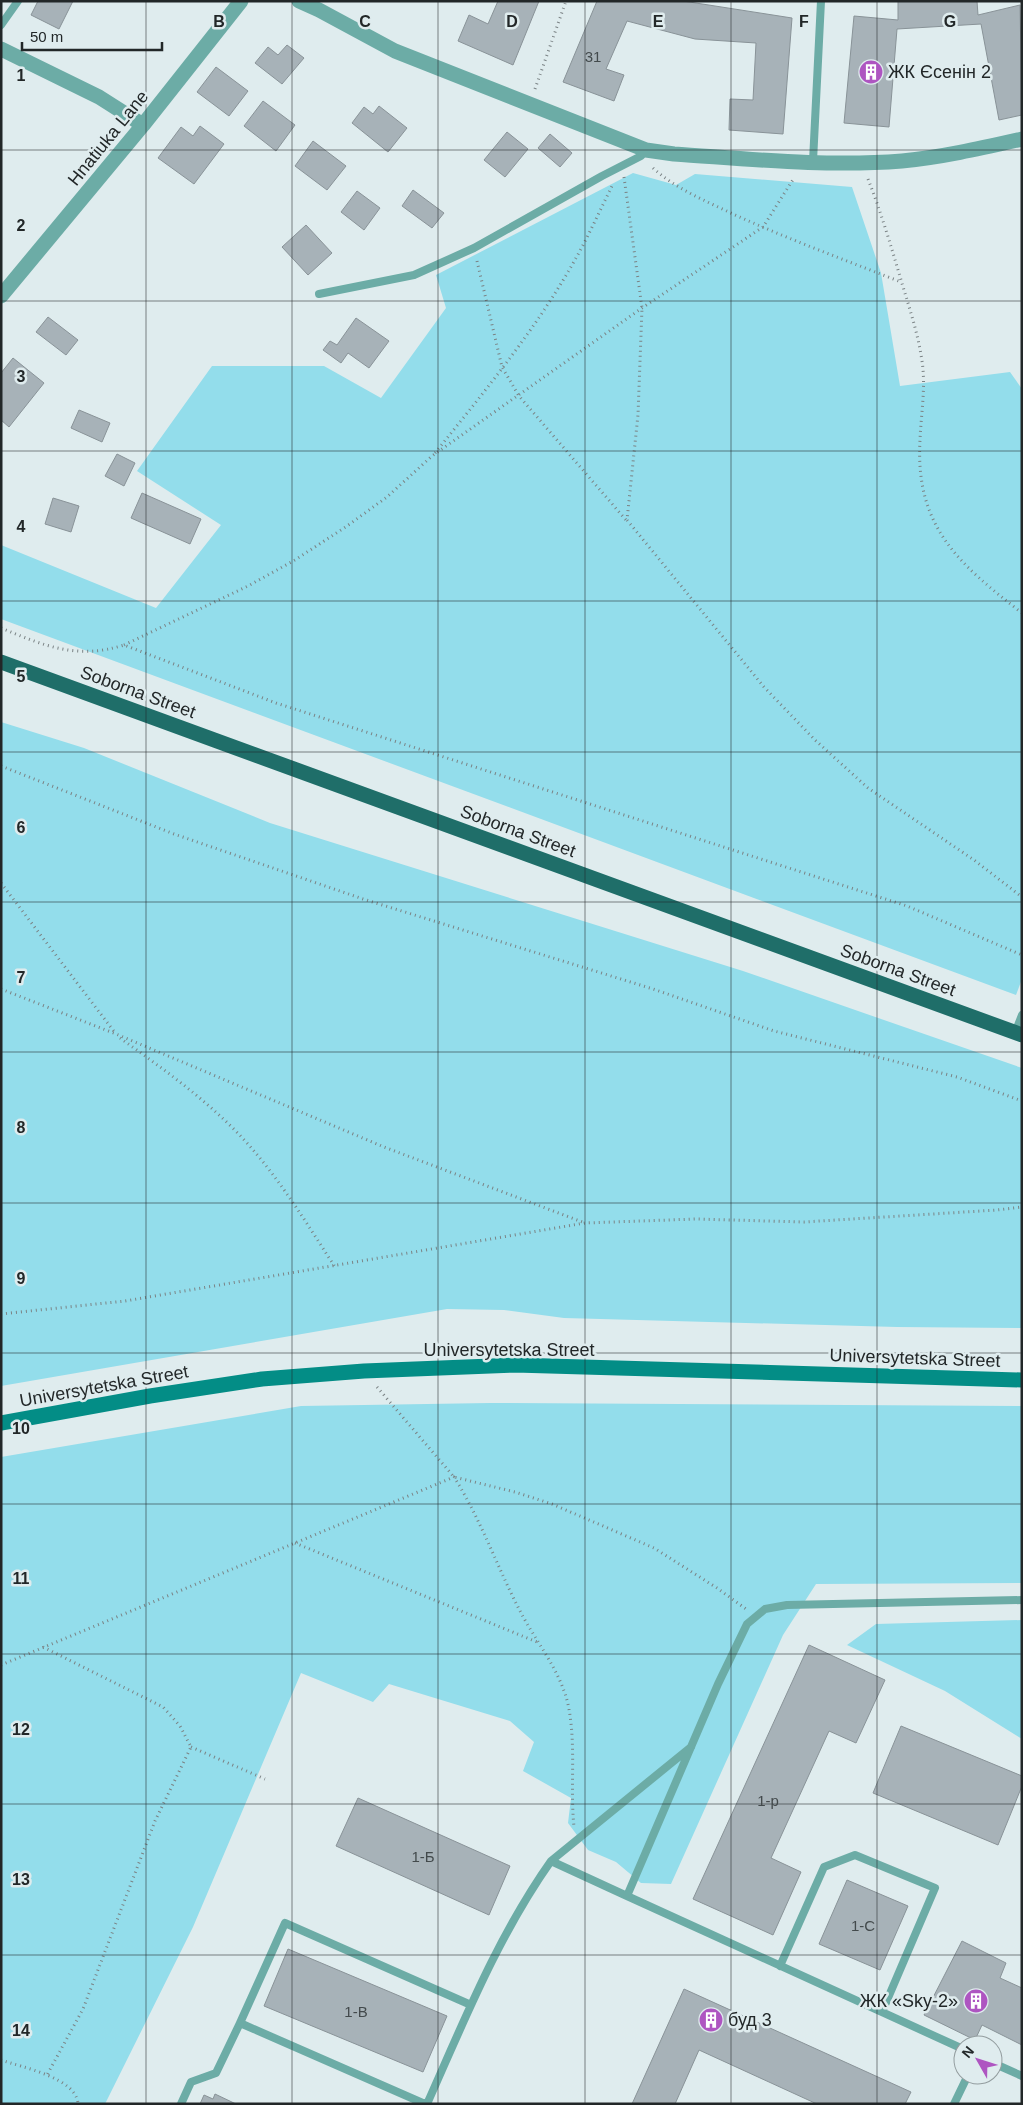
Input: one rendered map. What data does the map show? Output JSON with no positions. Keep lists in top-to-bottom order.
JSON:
{
  "streets": {
    "main road": ["Soborna Street", "Universytetska Street"],
    "street": ["Hnatiuka Lane"]
  },
  "places": {
    "building": ["ЖК Єсенін 2", "ЖК «Sky-2»", "буд 3"]
  },
  "house_numbers": [
    "31",
    "1-р",
    "1-Б",
    "1-С",
    "1-В"
  ],
  "scale_bar": "50 m",
  "north": "top left",
  "grid": {
    "columns": [
      "B",
      "C",
      "D",
      "E",
      "F",
      "G"
    ],
    "rows": [
      "1",
      "2",
      "3",
      "4",
      "5",
      "6",
      "7",
      "8",
      "9",
      "10",
      "11",
      "12",
      "13",
      "14"
    ]
  }
}
